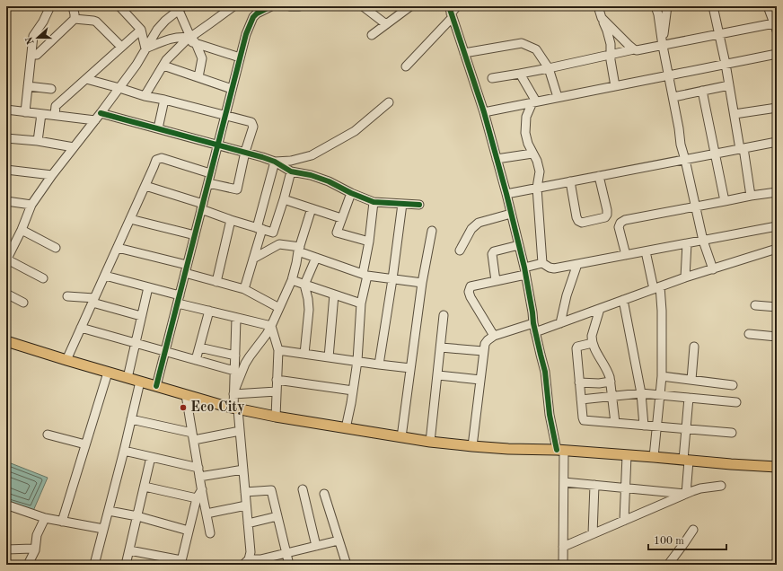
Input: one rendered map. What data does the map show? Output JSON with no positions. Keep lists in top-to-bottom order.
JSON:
{
  "places": ["Eco City"],
  "scale_bar": "100 m",
  "north": "left"
}
